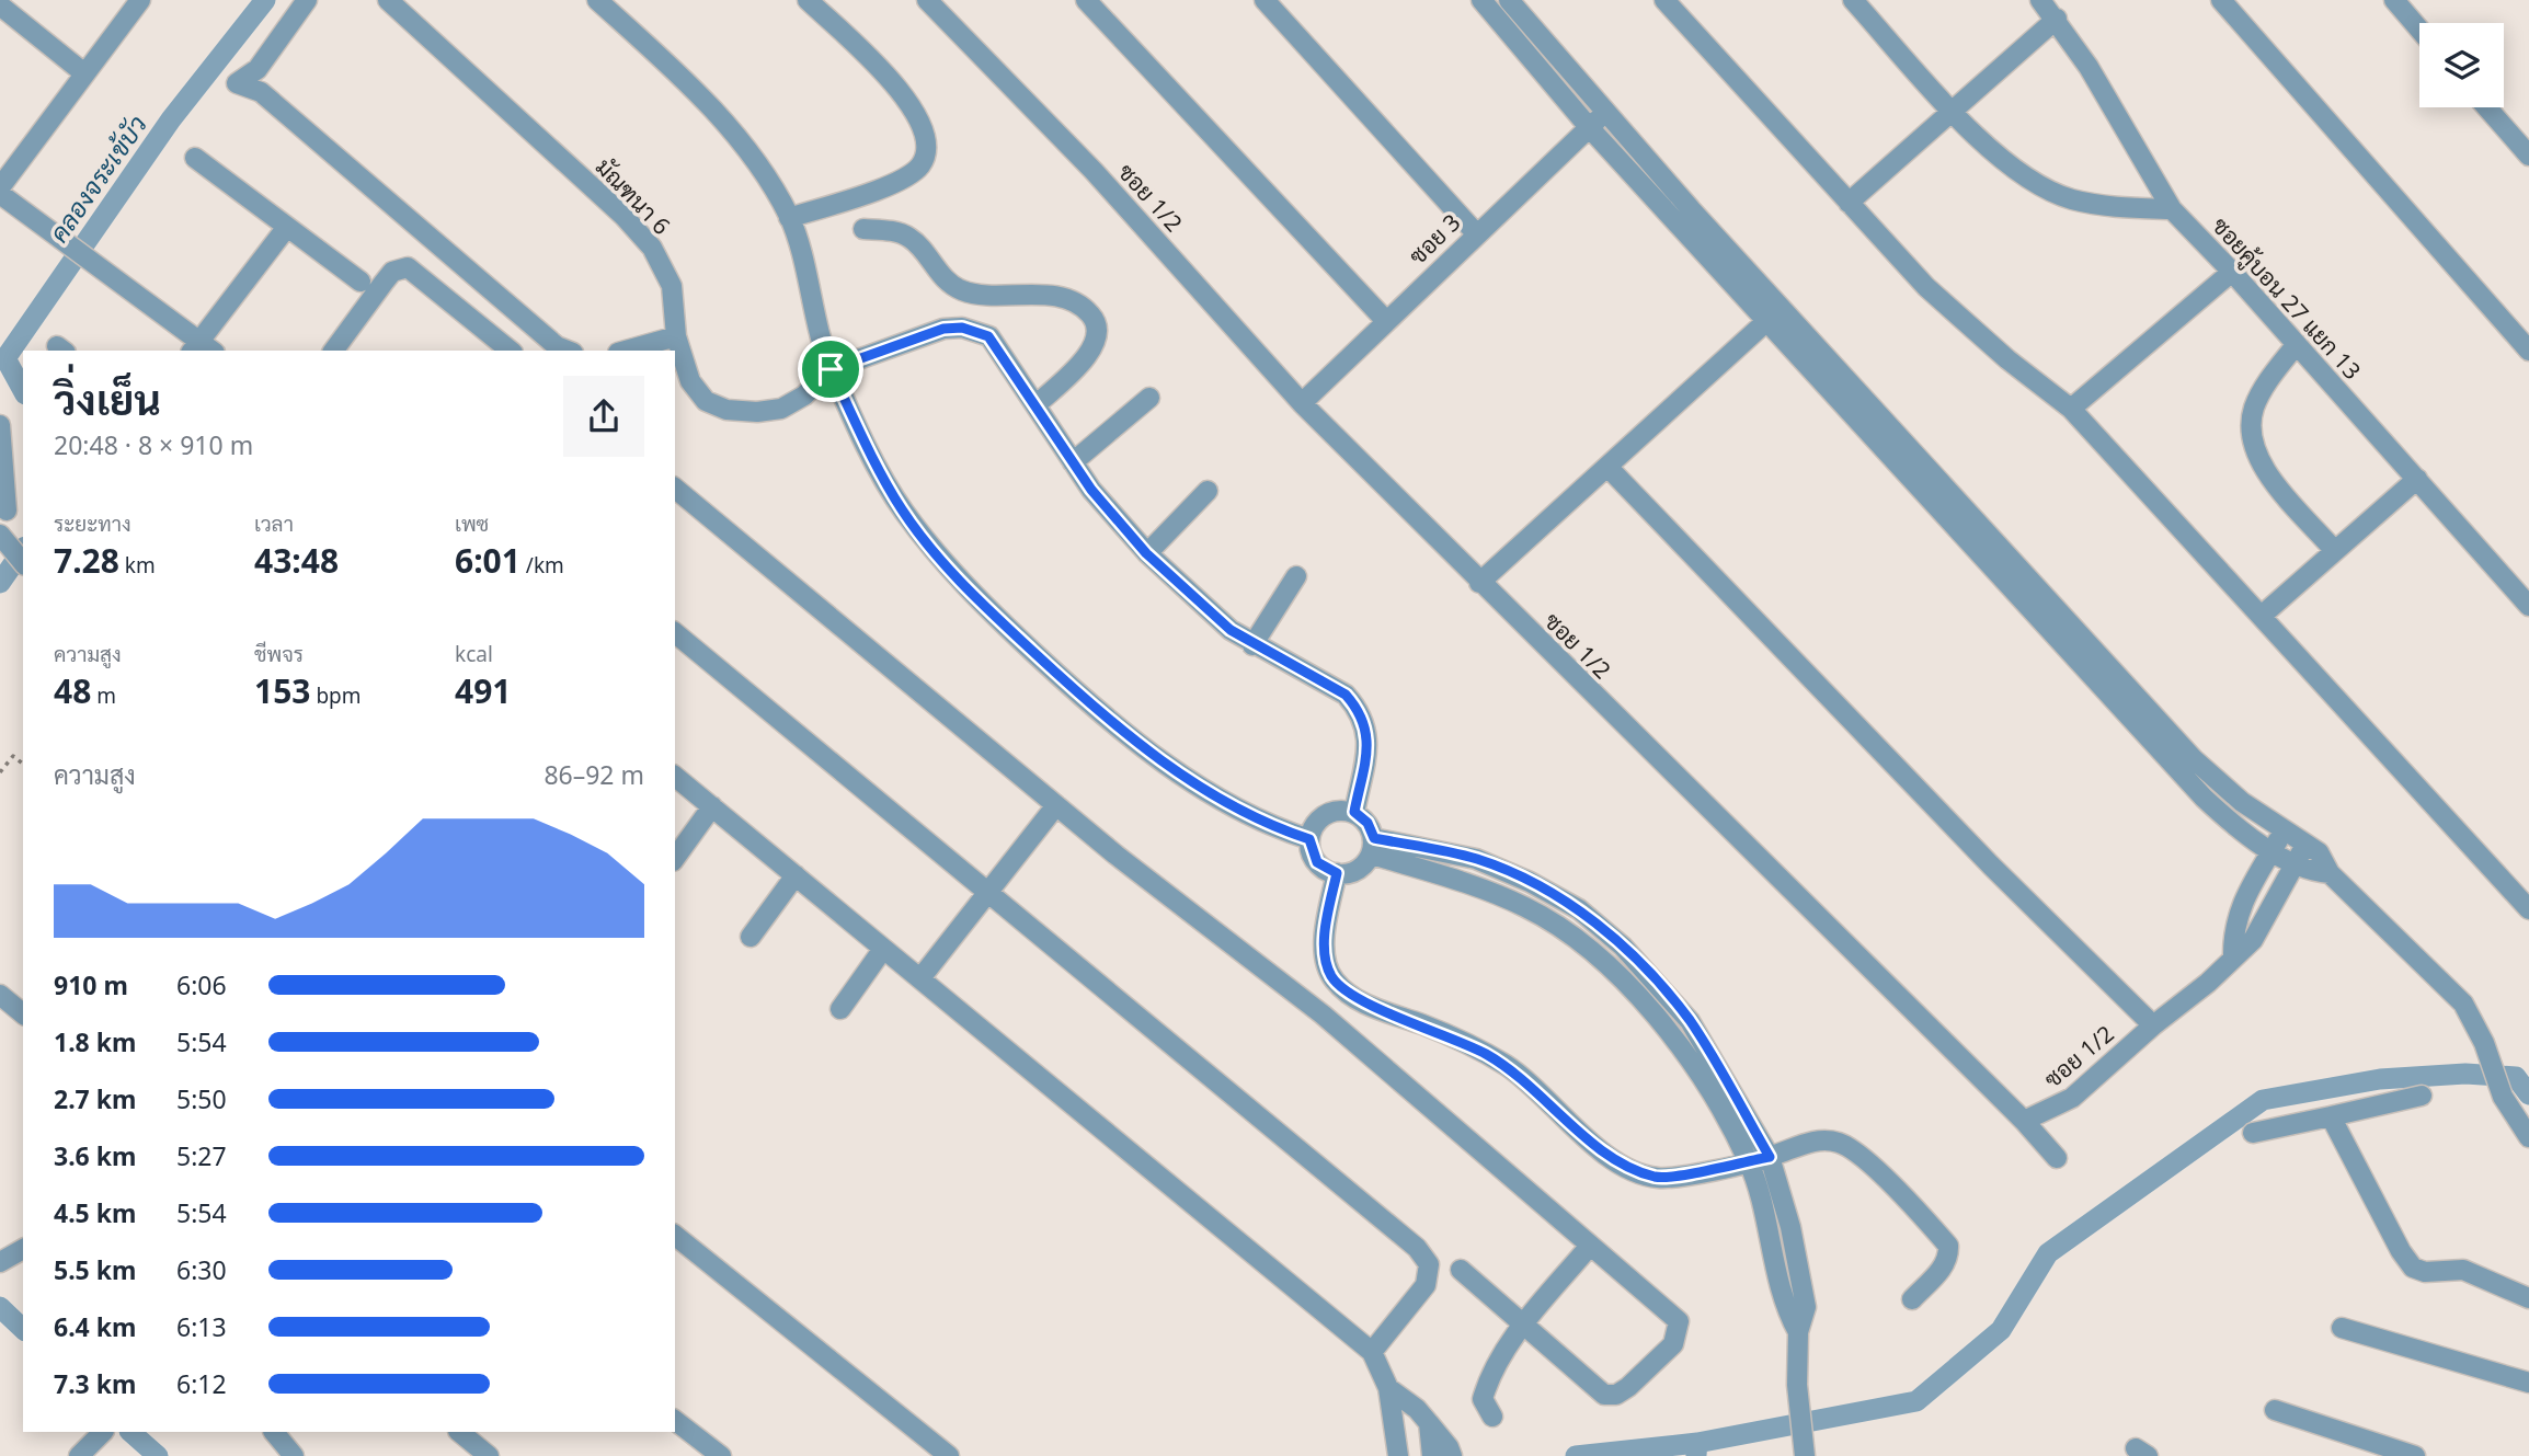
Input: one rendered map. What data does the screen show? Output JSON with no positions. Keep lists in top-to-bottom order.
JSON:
{
  "streets": {
    "street": [
      "มัณฑนา 6",
      "ซอย 1/2",
      "ซอย 3",
      "ซอยคู้บอน 27 แยก 13"
    ]
  },
  "crossings": [
    ["ซอย 1/2", "ซอย 3"]
  ],
  "water": ["คลองจระเข้บัว"],
  "page": {
    "heading": ["วิ่งเย็น", "20:48 · 8 × 910 m"],
    "stats": [
      ["ระยะทาง", "7.28 km"],
      ["เวลา", "43:48"],
      ["เพซ", "6:01 /km"],
      ["ความสูง", "48 m"],
      ["ชีพจร", "153 bpm"],
      ["kcal", "491"]
    ],
    "chart": ["ความสูง", "86–92 m"],
    "list": [
      {
        "name": "910 m",
        "note": "6:06"
      },
      {
        "name": "1.8 km",
        "note": "5:54"
      },
      {
        "name": "2.7 km",
        "note": "5:50"
      },
      {
        "name": "3.6 km",
        "note": "5:27"
      },
      {
        "name": "4.5 km",
        "note": "5:54"
      },
      {
        "name": "5.5 km",
        "note": "6:30"
      },
      {
        "name": "6.4 km",
        "note": "6:13"
      },
      {
        "name": "7.3 km",
        "note": "6:12"
      }
    ]
  }
}
